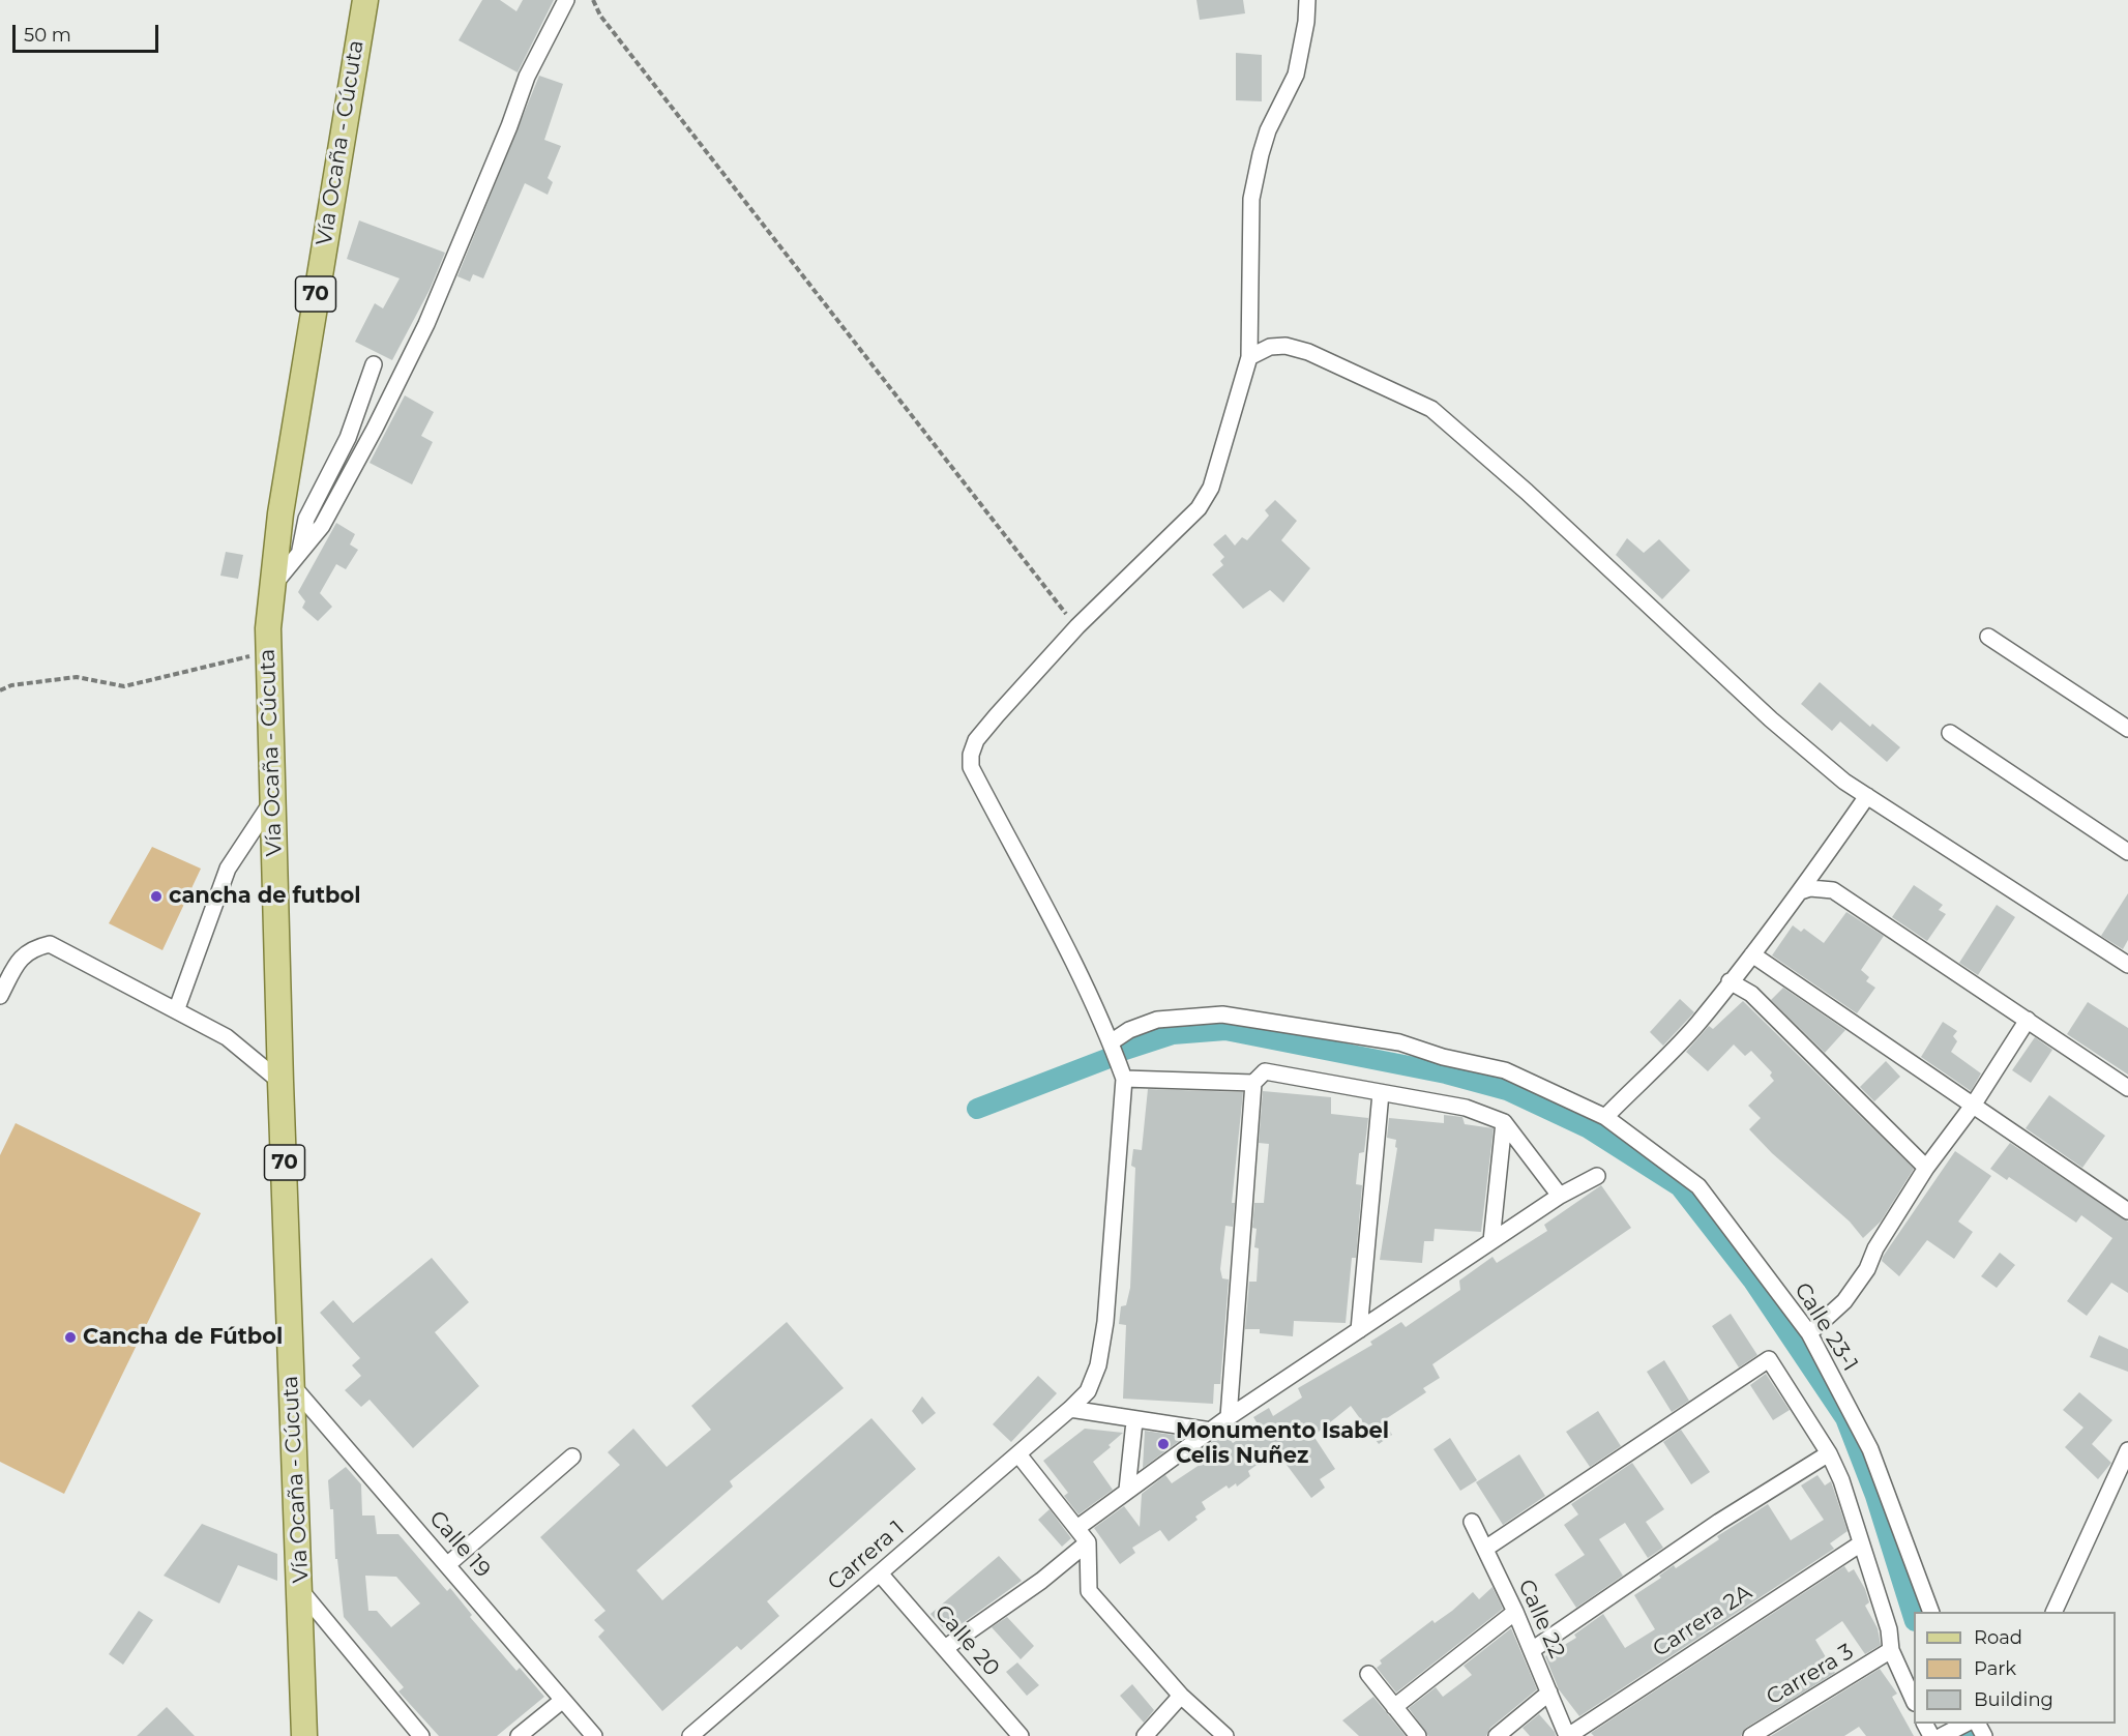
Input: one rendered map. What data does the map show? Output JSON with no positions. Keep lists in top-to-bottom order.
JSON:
{
  "streets": {
    "main road": ["Vía Ocaña - Cúcuta", "70"],
    "street": [
      "Calle 23-1",
      "Calle 19",
      "Carrera 1",
      "Calle 22",
      "Carrera 2A",
      "Calle 20",
      "Carrera 3"
    ]
  },
  "crossings": [
    ["Vía Ocaña - Cúcuta", "Calle 19"],
    ["Carrera 1", "Calle 20"],
    ["Calle 22", "Carrera 2A"]
  ],
  "places": ["cancha de futbol", "Cancha de Fútbol", "Monumento Isabel Celis Nuñez"],
  "legend": ["Road", "Park", "Building"],
  "scale_bar": "50 m"
}
